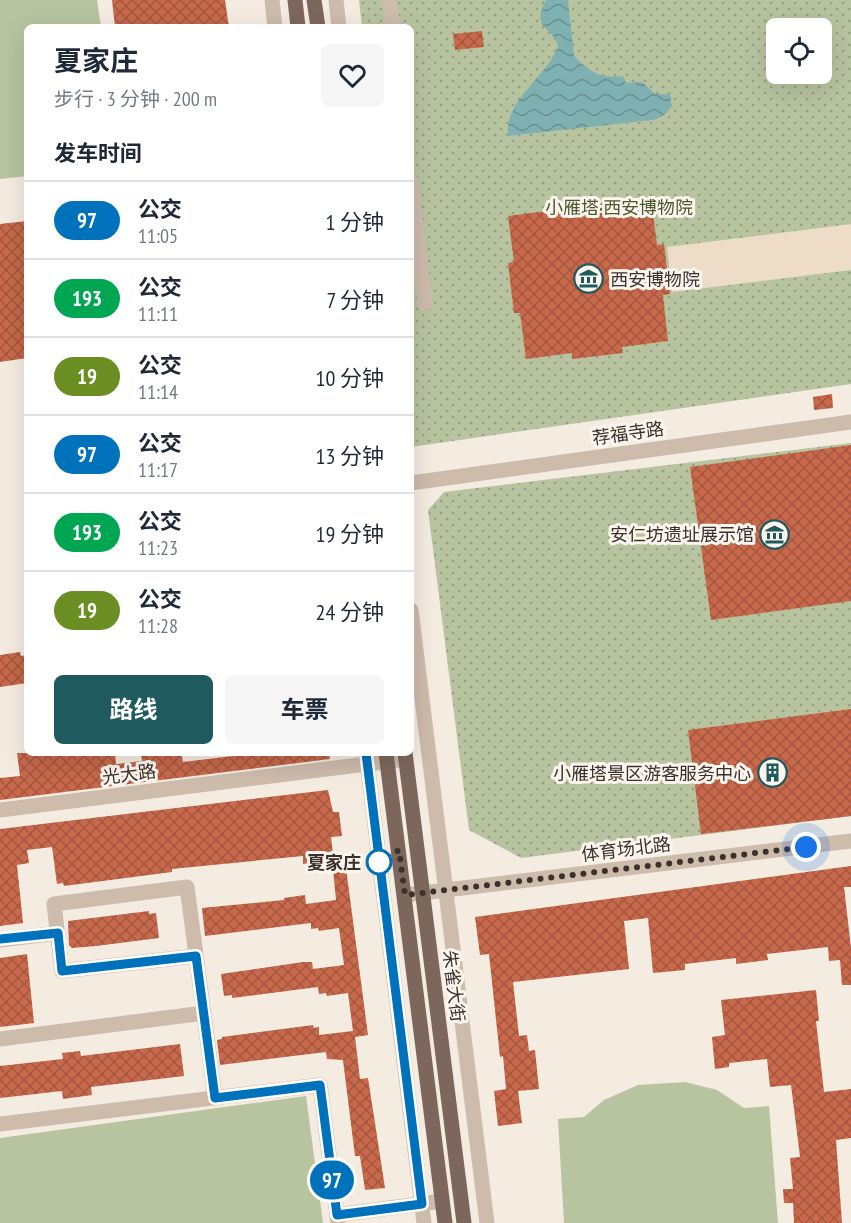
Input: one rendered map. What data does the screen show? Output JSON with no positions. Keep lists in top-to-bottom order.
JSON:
{
  "streets": {
    "main road": ["朱雀大街"],
    "street": ["荐福寺路", "光大路", "体育场北路"]
  },
  "crossings": [
    ["光大路", "朱雀大街"],
    ["体育场北路", "朱雀大街"]
  ],
  "parks": ["小雁塔·西安博物院"],
  "places": {
    "museum": ["西安博物院", "安仁坊遗址展示馆"],
    "building": ["小雁塔景区游客服务中心"],
    "other": ["夏家庄"]
  },
  "lines": ["bus line 97"],
  "page": {
    "on_map": "97",
    "heading": [
      ["夏家庄", "步行 · 3 分钟 · 200 m"],
      "发车时间"
    ],
    "list": [
      {
        "mark": "97",
        "name": "公交",
        "note": "11:05",
        "value": "1 分钟"
      },
      {
        "mark": "193",
        "name": "公交",
        "note": "11:11",
        "value": "7 分钟"
      },
      {
        "mark": "19",
        "name": "公交",
        "note": "11:14",
        "value": "10 分钟"
      },
      {
        "mark": "97",
        "name": "公交",
        "note": "11:17",
        "value": "13 分钟"
      },
      {
        "mark": "193",
        "name": "公交",
        "note": "11:23",
        "value": "19 分钟"
      },
      {
        "mark": "19",
        "name": "公交",
        "note": "11:28",
        "value": "24 分钟"
      }
    ],
    "buttons": ["路线", "车票"]
  }
}
